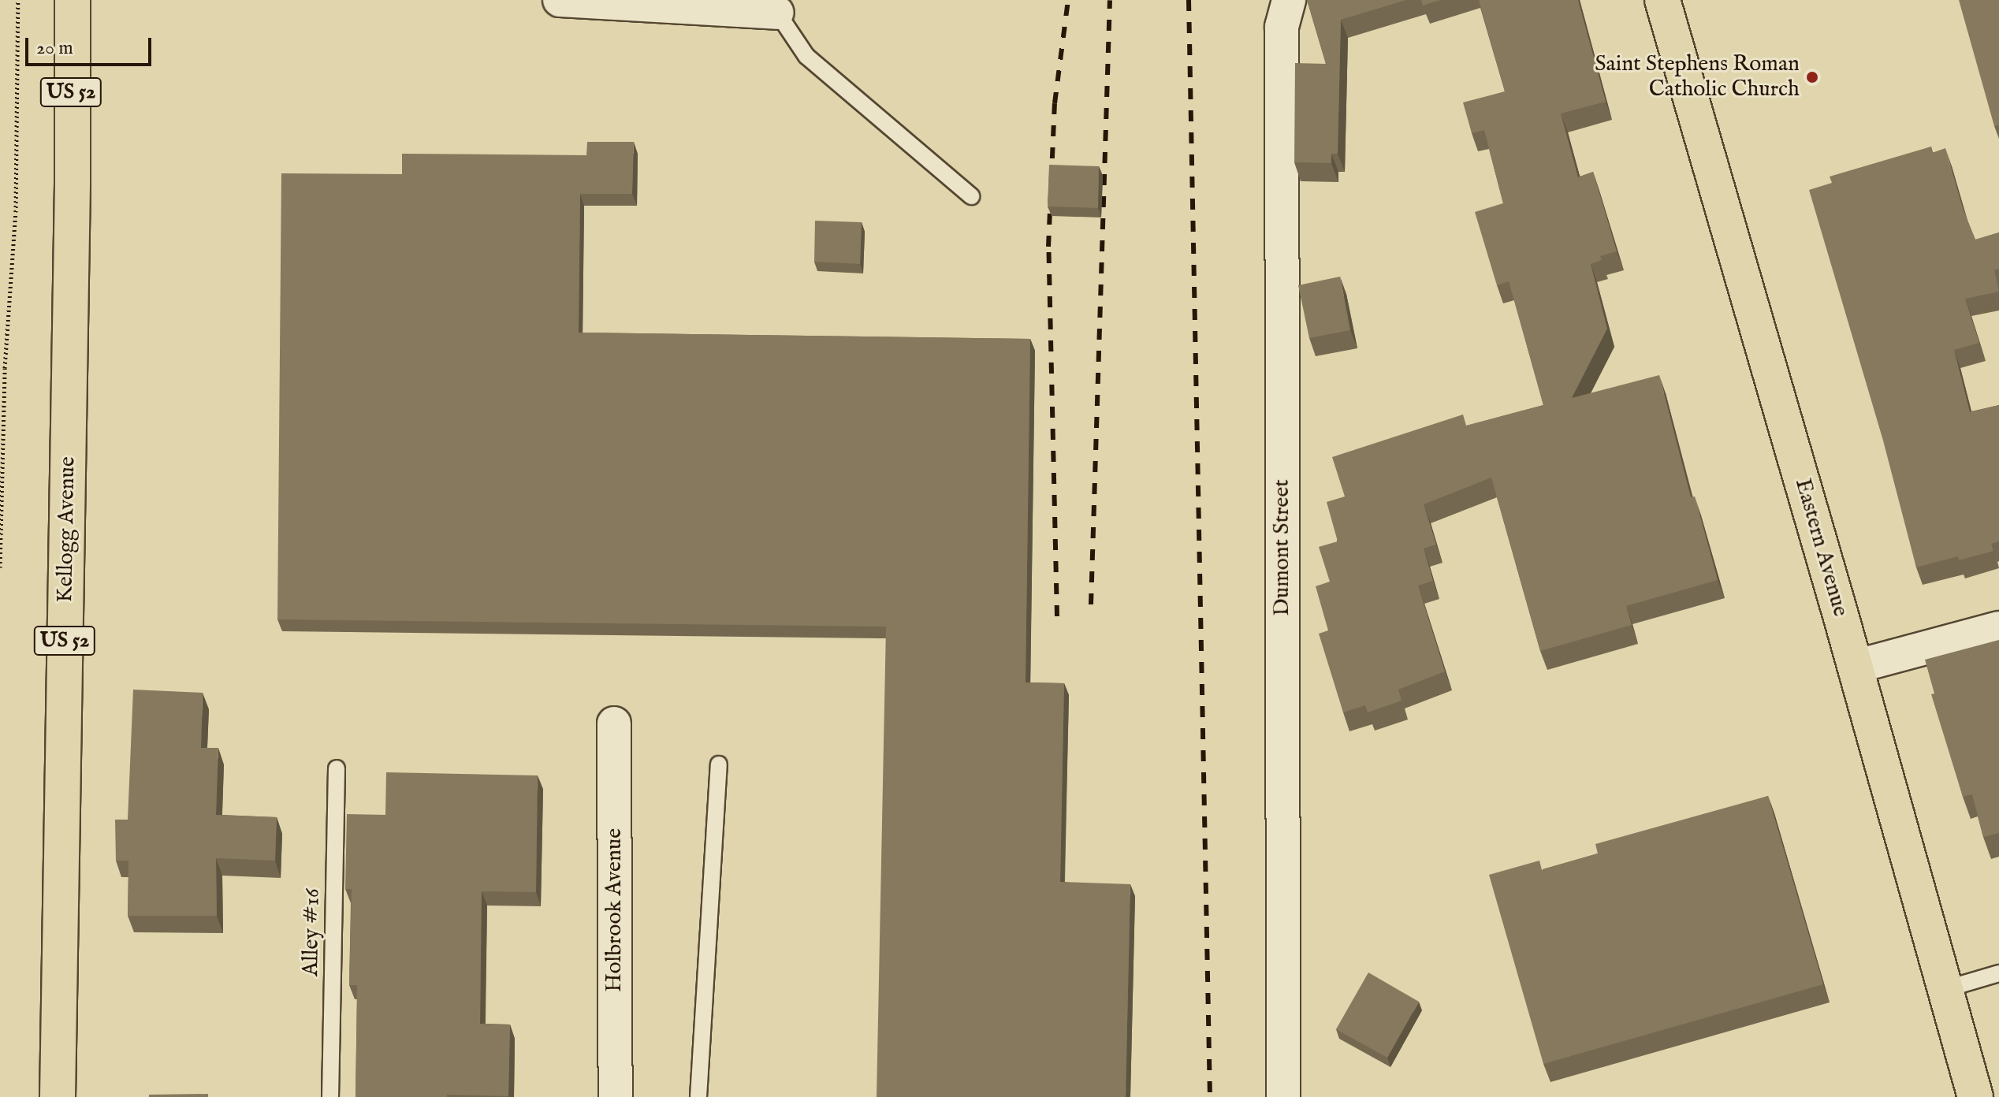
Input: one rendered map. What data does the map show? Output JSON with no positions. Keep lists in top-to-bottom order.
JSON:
{
  "streets": {
    "main road": ["US 52", "Kellogg Avenue", "Eastern Avenue"],
    "street": ["Dumont Street", "Holbrook Avenue"],
    "lane": ["Alley #16"]
  },
  "places": ["Saint Stephens Roman Catholic Church"],
  "scale_bar": "20 m"
}
